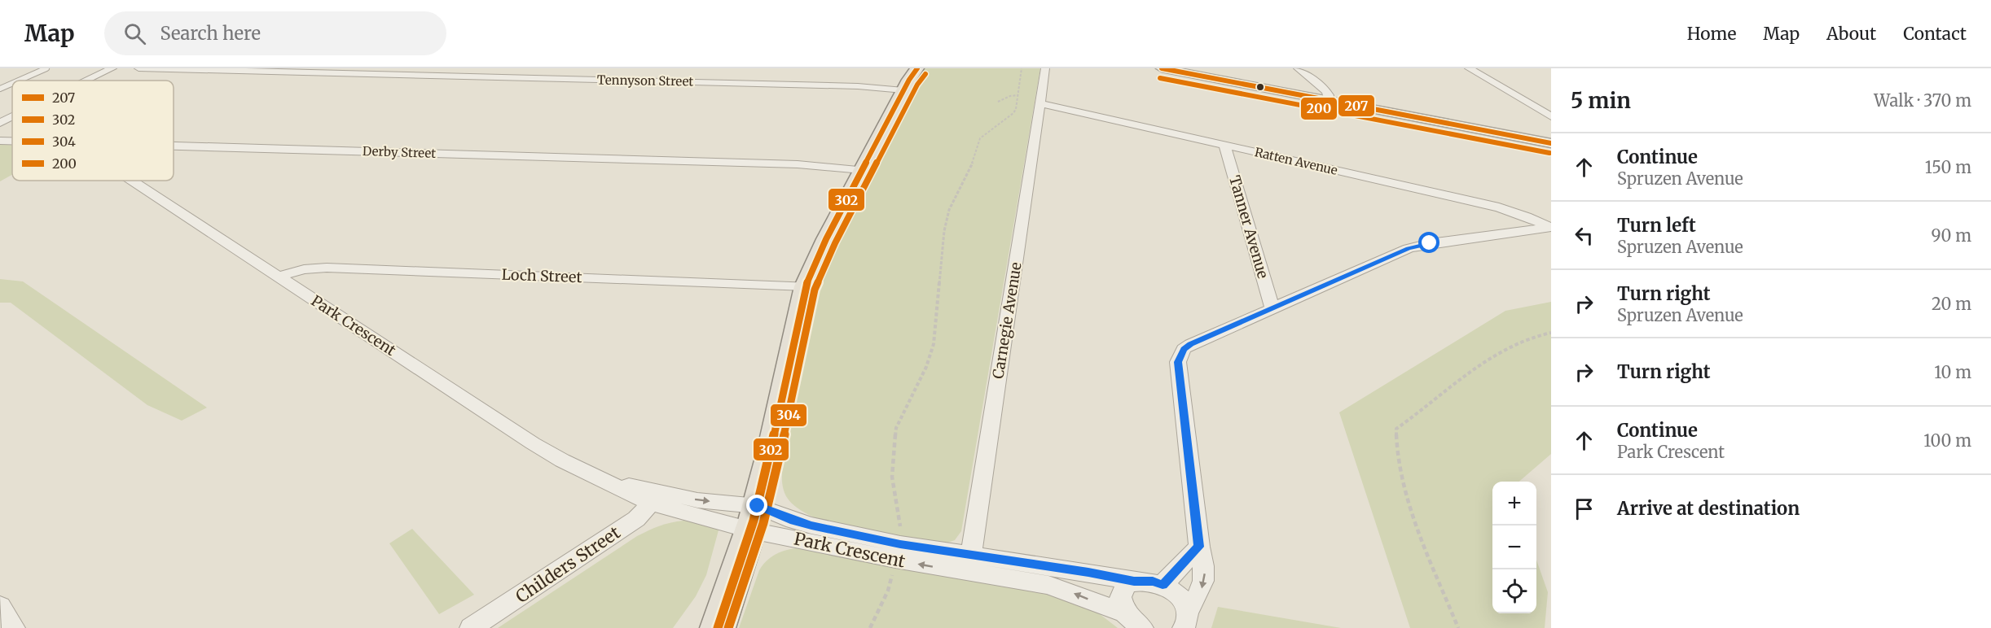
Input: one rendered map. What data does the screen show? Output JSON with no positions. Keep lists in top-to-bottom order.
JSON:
{
  "streets": {
    "street": [
      "Tennyson Street",
      "Derby Street",
      "Ratten Avenue",
      "Tanner Avenue",
      "Loch Street",
      "Carnegie Avenue",
      "Park Crescent",
      "Childers Street"
    ]
  },
  "crossings": [
    ["Ratten Avenue", "Tanner Avenue"],
    ["Ratten Avenue", "Carnegie Avenue"],
    ["Loch Street", "Park Crescent"],
    ["Carnegie Avenue", "Park Crescent"],
    ["Park Crescent", "Childers Street"]
  ],
  "lines": [
    "transit line 207",
    "transit line 302",
    "transit line 304",
    "transit line 200"
  ],
  "legend": [
    "207",
    "302",
    "304",
    "200"
  ],
  "page": {
    "header": "Map",
    "search": "Search here",
    "nav": [
      "Home",
      "Map",
      "About",
      "Contact"
    ],
    "heading": ["5 min", "Walk · 370 m"],
    "list": [
      ["Continue", "Spruzen Avenue", "150 m"],
      ["Turn left", "Spruzen Avenue", "90 m"],
      ["Turn right", "Spruzen Avenue", "20 m"],
      ["Turn right", "10 m"],
      ["Continue", "Park Crescent", "100 m"],
      "Arrive at destination"
    ],
    "map_buttons": ["+", "−"]
  }
}
